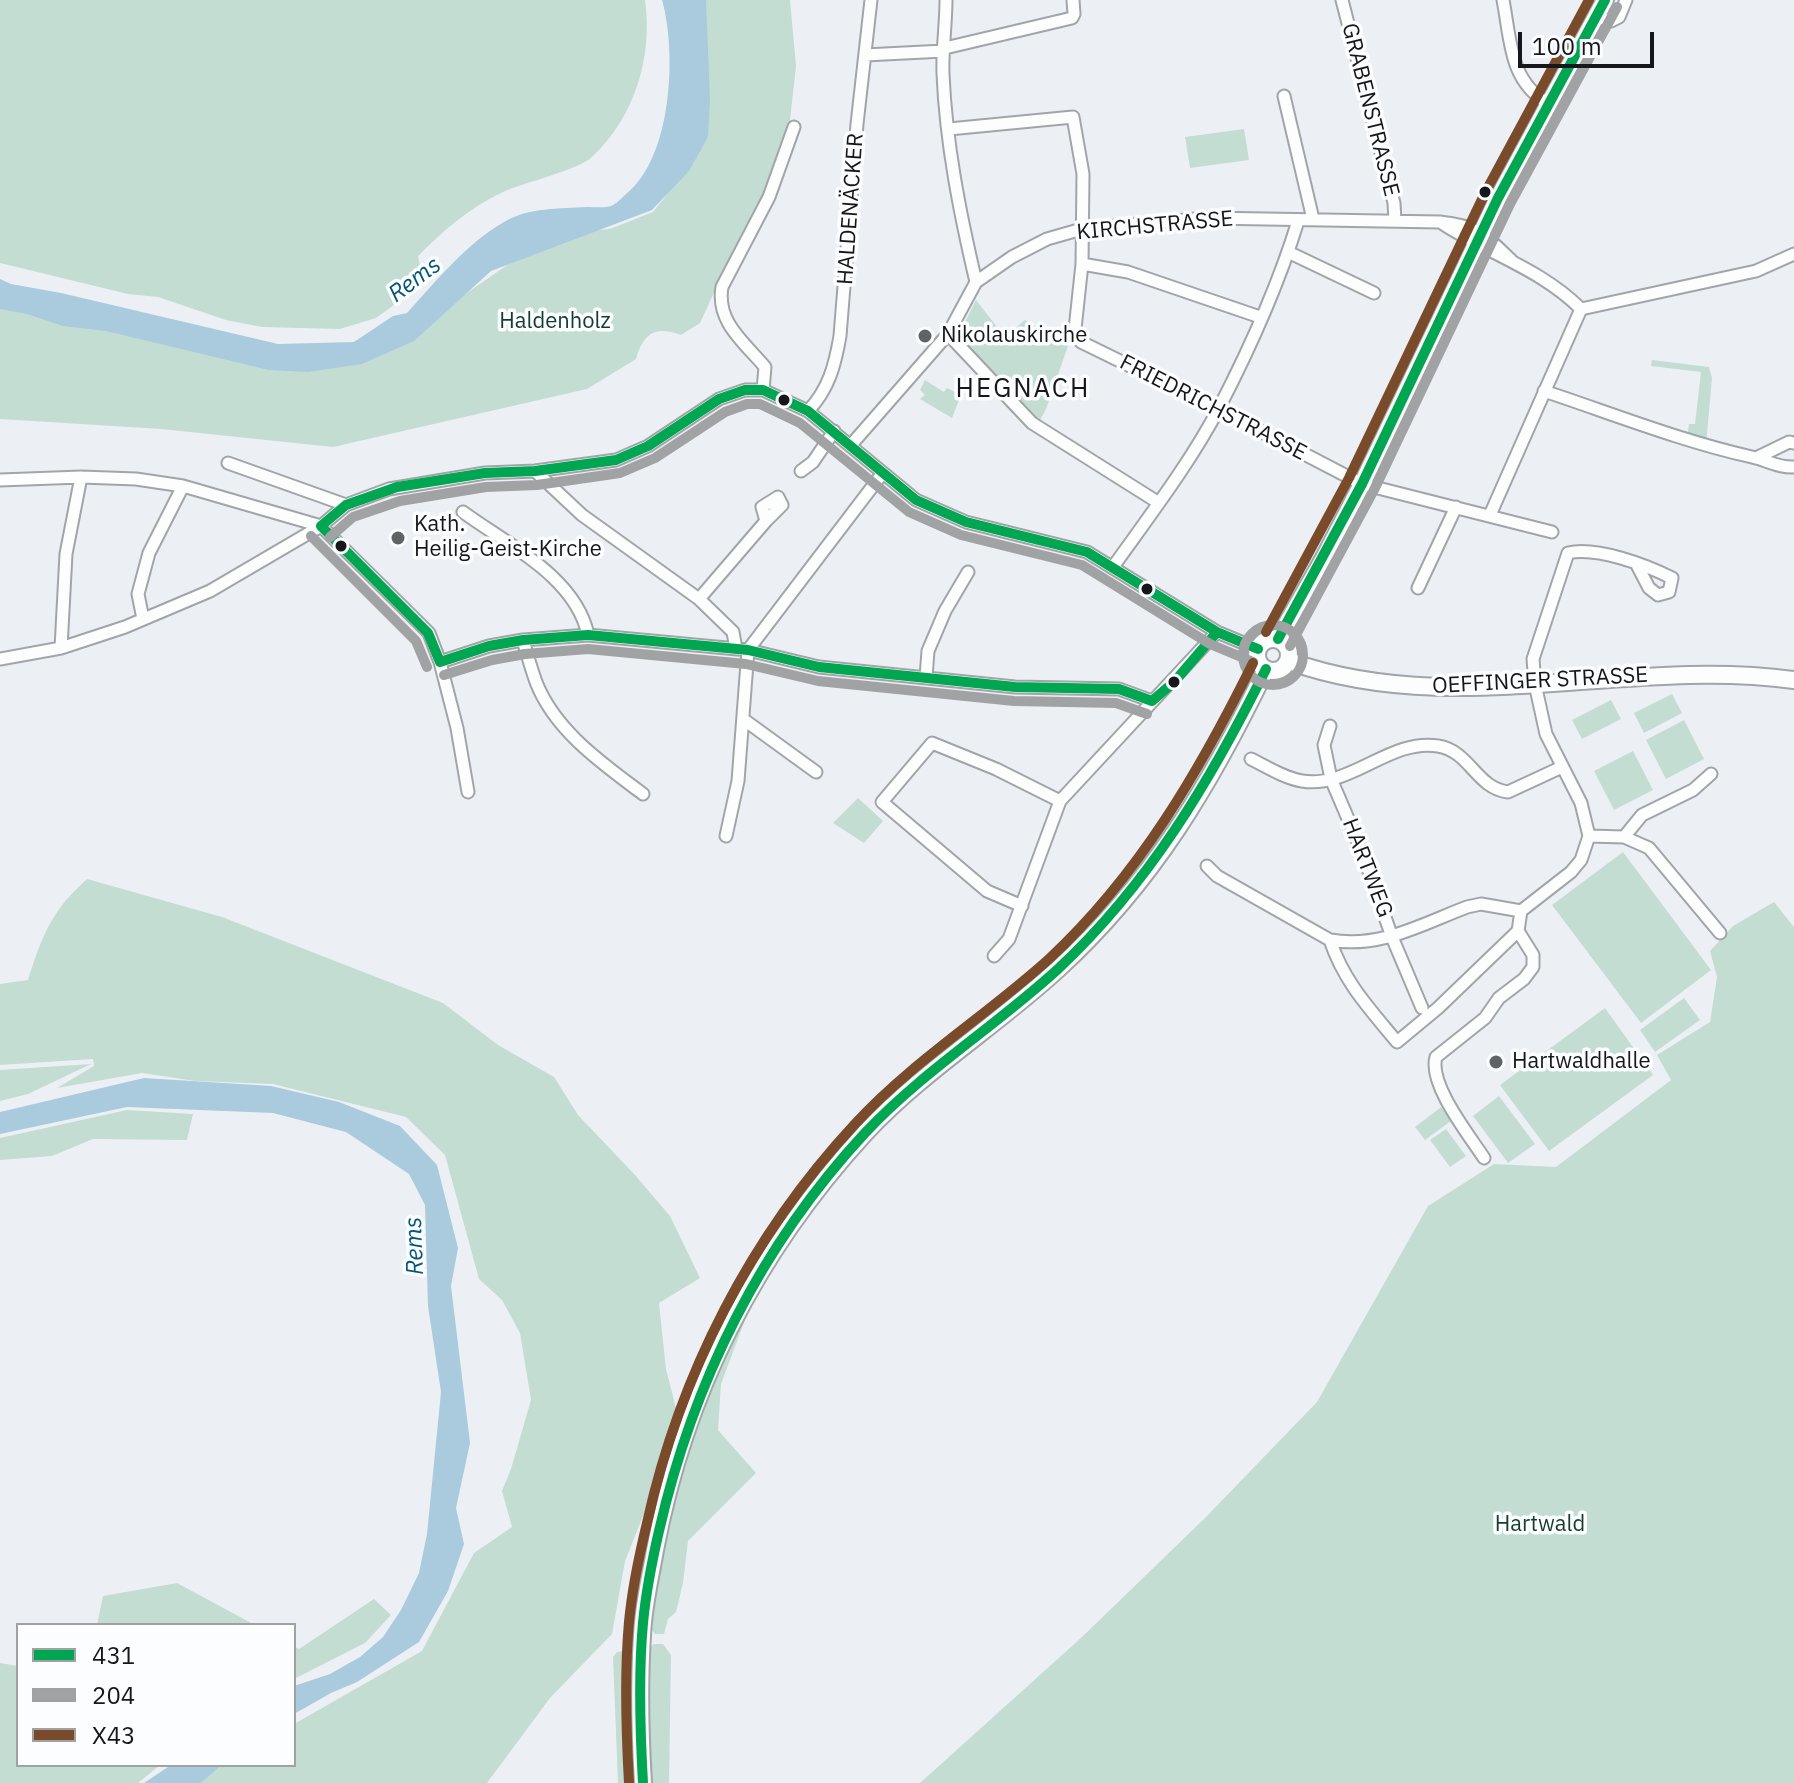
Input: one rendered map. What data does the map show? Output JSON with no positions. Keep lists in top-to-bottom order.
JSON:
{
  "streets": {
    "main road": ["OEFFINGER STRASSE"],
    "street": [
      "GRABENSTRASSE",
      "HALDENÄCKER",
      "KIRCHSTRASSE",
      "FRIEDRICHSTRASSE",
      "HARTWEG"
    ]
  },
  "crossings": [
    ["GRABENSTRASSE", "KIRCHSTRASSE"],
    ["KIRCHSTRASSE", "FRIEDRICHSTRASSE"]
  ],
  "districts": ["HEGNACH"],
  "water": ["Rems"],
  "parks": ["Haldenholz", "Hartwald"],
  "places": ["Nikolauskirche", "Kath. Heilig-Geist-Kirche", "Hartwaldhalle"],
  "lines": ["transit line 431", "transit line X43", "transit line 204"],
  "legend": ["431", "204", "X43"],
  "scale_bar": "100 m"
}
